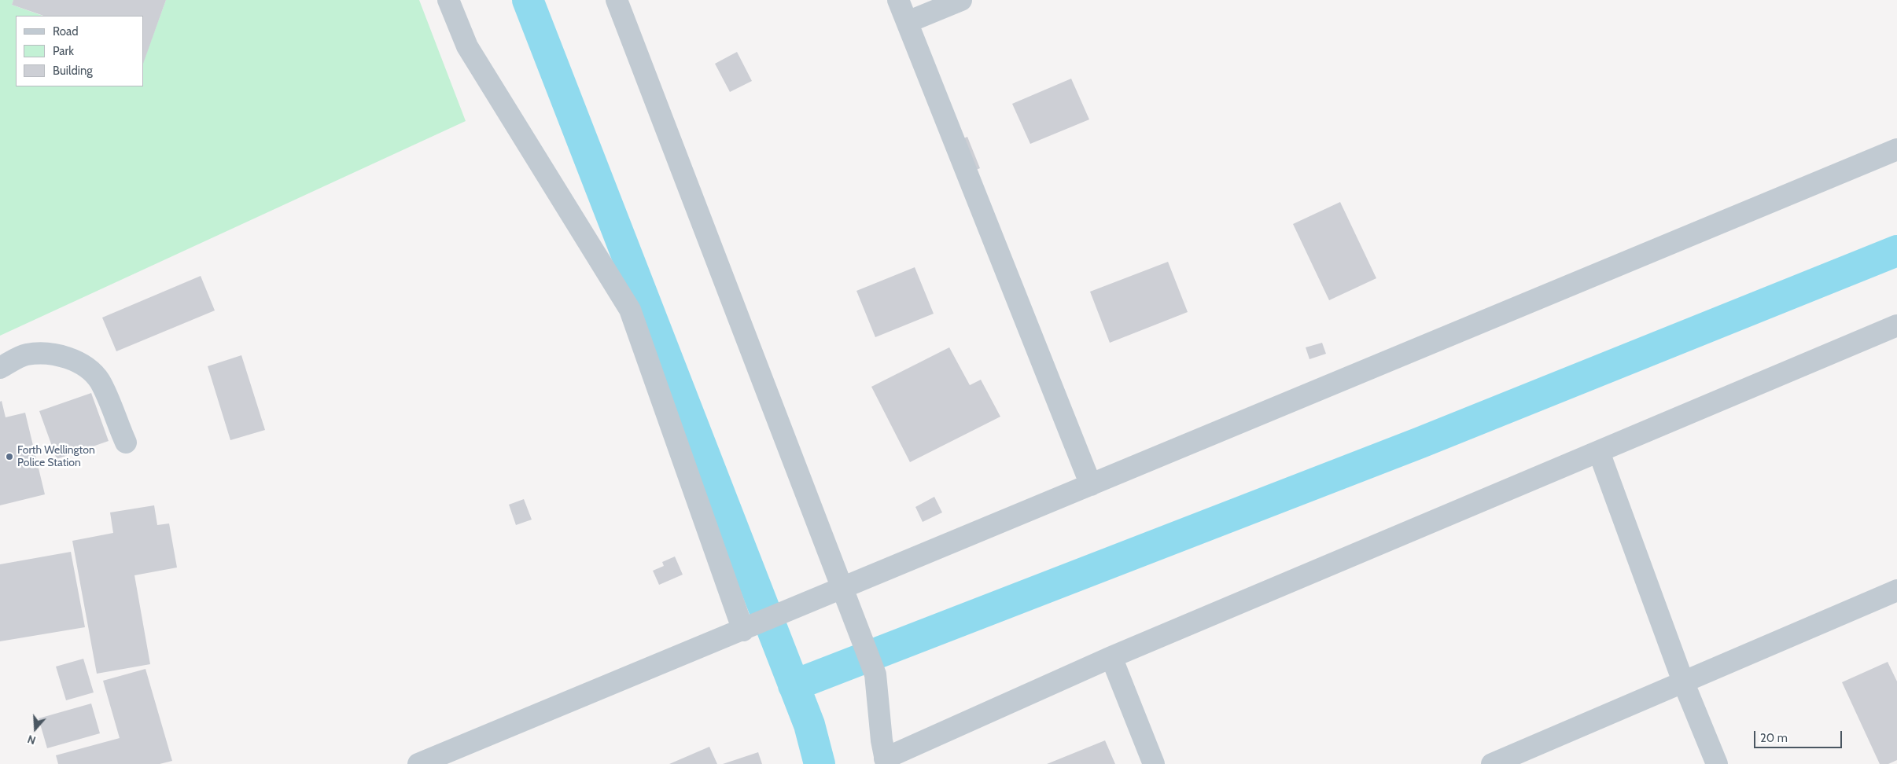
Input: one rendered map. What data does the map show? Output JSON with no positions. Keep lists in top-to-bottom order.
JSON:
{
  "places": ["Forth Wellington Police Station"],
  "legend": ["Road", "Park", "Building"],
  "scale_bar": "20 m",
  "north": "bottom"
}
